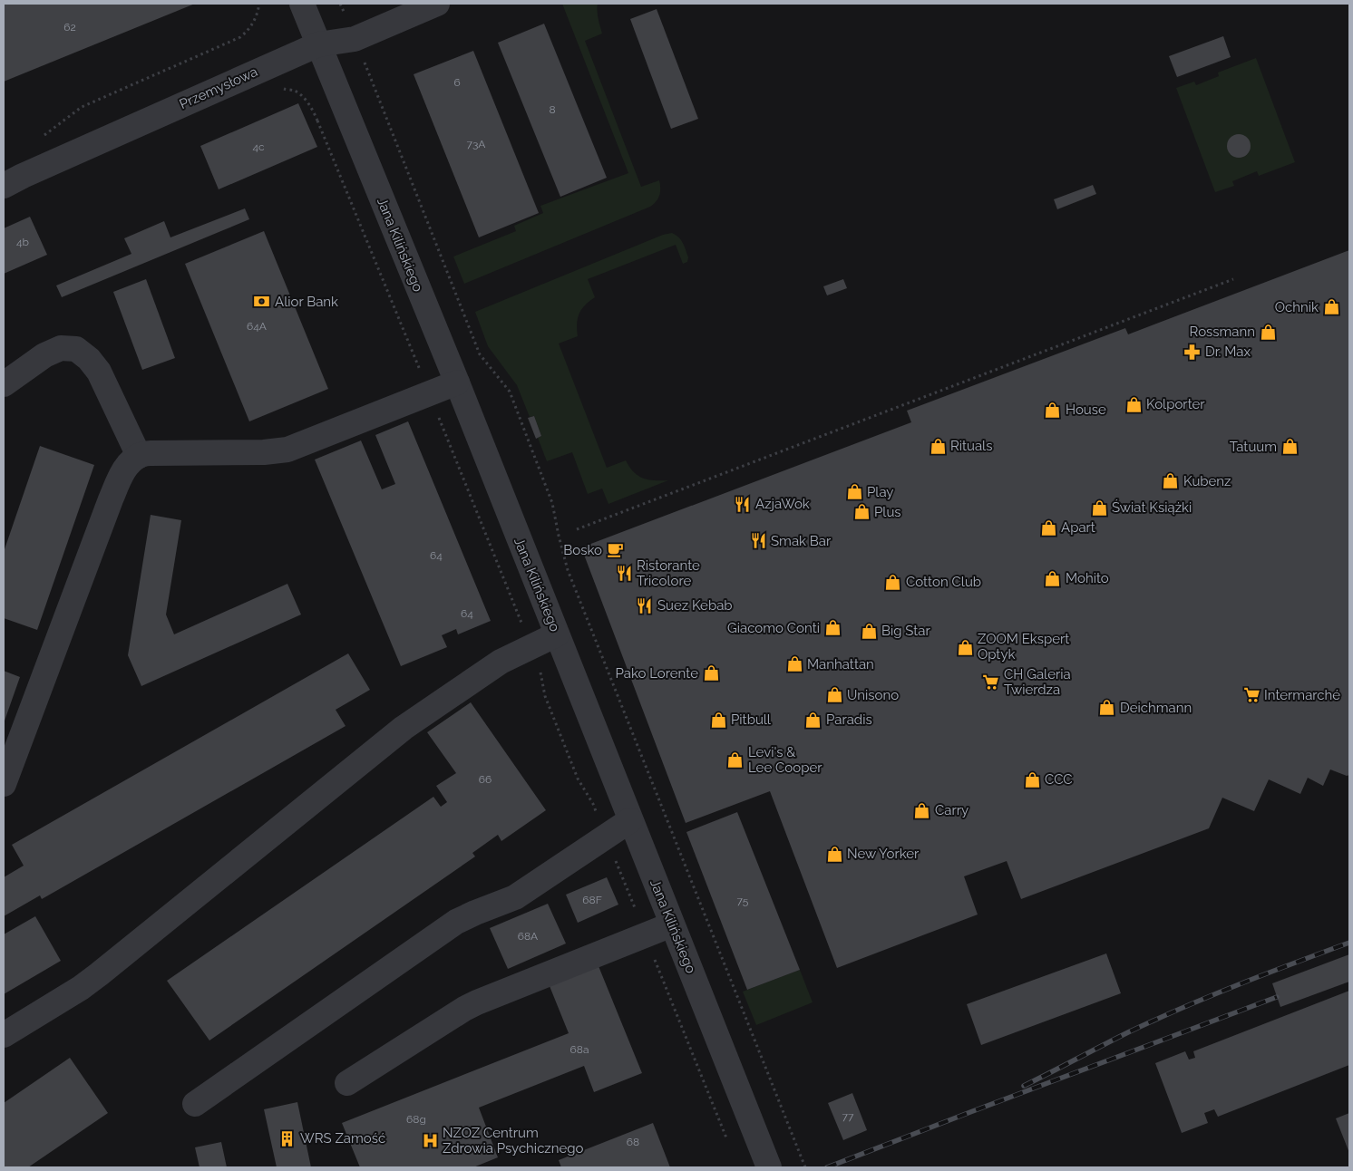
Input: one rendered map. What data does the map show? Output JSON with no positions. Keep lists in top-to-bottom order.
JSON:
{
  "streets": {
    "street": ["Przemysłowa", "Jana Kilińskiego"]
  },
  "crossings": [
    ["Przemysłowa", "Jana Kilińskiego"]
  ],
  "places": {
    "bank": ["Alior Bank"],
    "shop": [
      "Ochnik",
      "Rossmann",
      "Kolporter",
      "House",
      "Rituals",
      "Tatuum",
      "Kubenz",
      "Play",
      "Świat Książki",
      "Plus",
      "Apart",
      "Mohito",
      "Cotton Club",
      "Giacomo Conti",
      "Big Star",
      "ZOOM Ekspert Optyk",
      "Manhattan",
      "Pako Lorente",
      "Unisono",
      "Deichmann",
      "Pitbull",
      "Paradis",
      "Levi's & Lee Cooper",
      "CCC",
      "Carry",
      "New Yorker"
    ],
    "pharmacy": ["Dr. Max"],
    "restaurant": [
      "AzjaWok",
      "Smak Bar",
      "Ristorante Tricolore",
      "Suez Kebab"
    ],
    "cafe": ["Bosko"],
    "supermarket": ["CH Galeria Twierdza", "Intermarché"],
    "building": ["WRS Zamość"],
    "hospital": ["NZOZ Centrum Zdrowia Psychicznego"]
  },
  "house_numbers": [
    "62",
    "6",
    "8",
    "73A",
    "4c",
    "4b",
    "64A",
    "64",
    "64",
    "66",
    "68F",
    "75",
    "68A",
    "68a",
    "77",
    "68g",
    "68"
  ]
}
